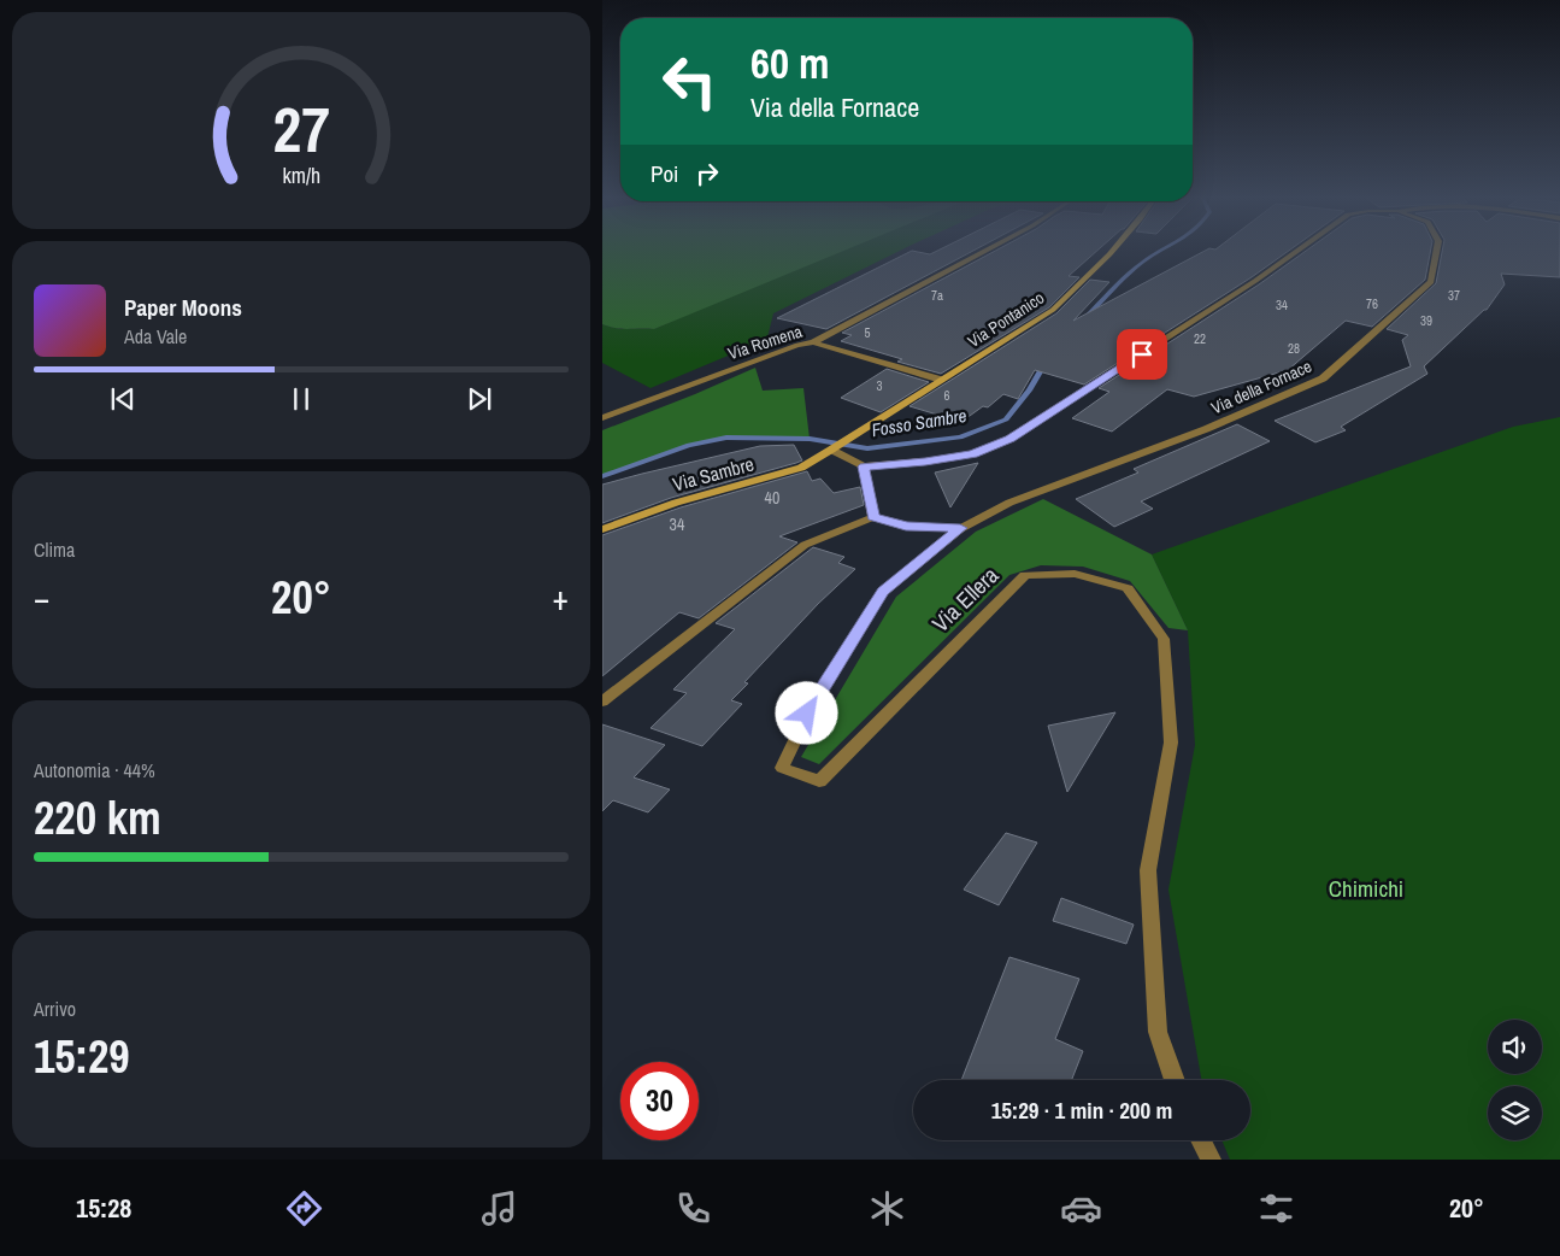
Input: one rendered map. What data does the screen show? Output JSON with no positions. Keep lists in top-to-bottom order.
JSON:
{
  "streets": {
    "street": [
      "Via Pontanico",
      "Via Romena",
      "Via della Fornace",
      "Via Sambre",
      "Via Ellera"
    ]
  },
  "crossings": [
    ["Via Pontanico", "Via Romena"],
    ["Via Pontanico", "Via Sambre"],
    ["Via della Fornace", "Via Ellera"]
  ],
  "water": ["Fosso Sambre"],
  "parks": ["Chimichi"],
  "house_numbers": [
    "7a",
    "37",
    "76",
    "34",
    "39",
    "5",
    "22",
    "28",
    "3",
    "6",
    "40",
    "34"
  ],
  "page": {
    "turn": ["60 m", "Via della Fornace"],
    "then": "Poi",
    "song": ["Paper Moons", "Ada Vale"],
    "tile": [
      "Clima",
      ["Autonomia · 44%", "220 km"],
      ["Arrivo", "15:29"]
    ],
    "heat": ["−", "20°", "+"],
    "limit": "30",
    "trip": "15:29 · 1 min · 200 m",
    "tabs": ["15:28", "20°"],
    "gauge": ["27", "km/h"]
  }
}
